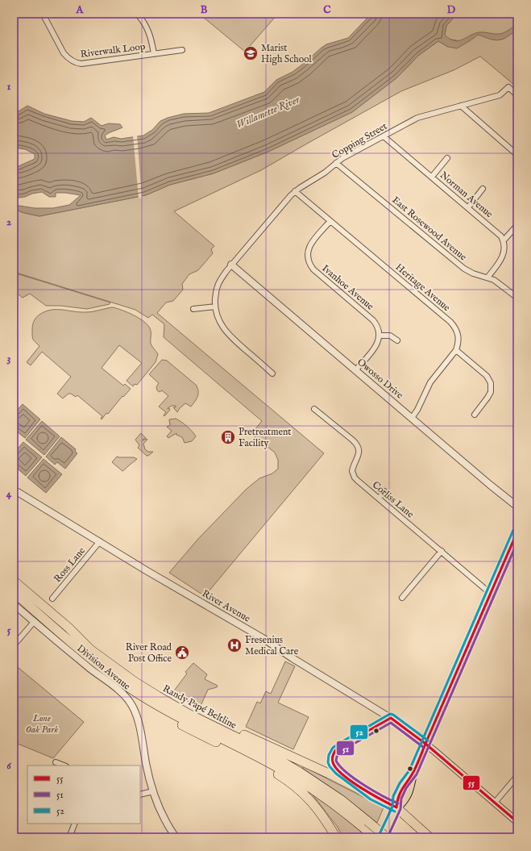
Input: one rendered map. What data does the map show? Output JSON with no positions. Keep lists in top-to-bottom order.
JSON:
{
  "streets": {
    "highway": ["Randy Papé Beltline"],
    "street": [
      "Riverwalk Loop",
      "Copping Street",
      "Norman Avenue",
      "East Rosewood Avenue",
      "Ivanhoe Avenue",
      "Heritage Avenue",
      "Owosso Drive",
      "Corliss Lane",
      "Ross Lane",
      "River Avenue",
      "Division Avenue"
    ]
  },
  "crossings": [
    ["Copping Street", "Norman Avenue"],
    ["Copping Street", "East Rosewood Avenue"],
    ["Copping Street", "Heritage Avenue"],
    ["Copping Street", "Owosso Drive"],
    ["Ivanhoe Avenue", "Heritage Avenue"],
    ["Ross Lane", "River Avenue"]
  ],
  "water": ["Willamette River"],
  "parks": ["Lone Oak Park"],
  "places": {
    "school or university": ["Marist High School"],
    "building": ["Pretreatment Facility"],
    "hospital": ["Fresenius Medical Care"],
    "public building": ["River Road Post Office"]
  },
  "lines": ["transit line 52", "transit line 55", "transit line 51"],
  "legend": ["55", "51", "52"],
  "grid": {
    "columns": [
      "A",
      "B",
      "C",
      "D"
    ],
    "rows": [
      "1",
      "2",
      "3",
      "4",
      "5",
      "6"
    ]
  }
}
